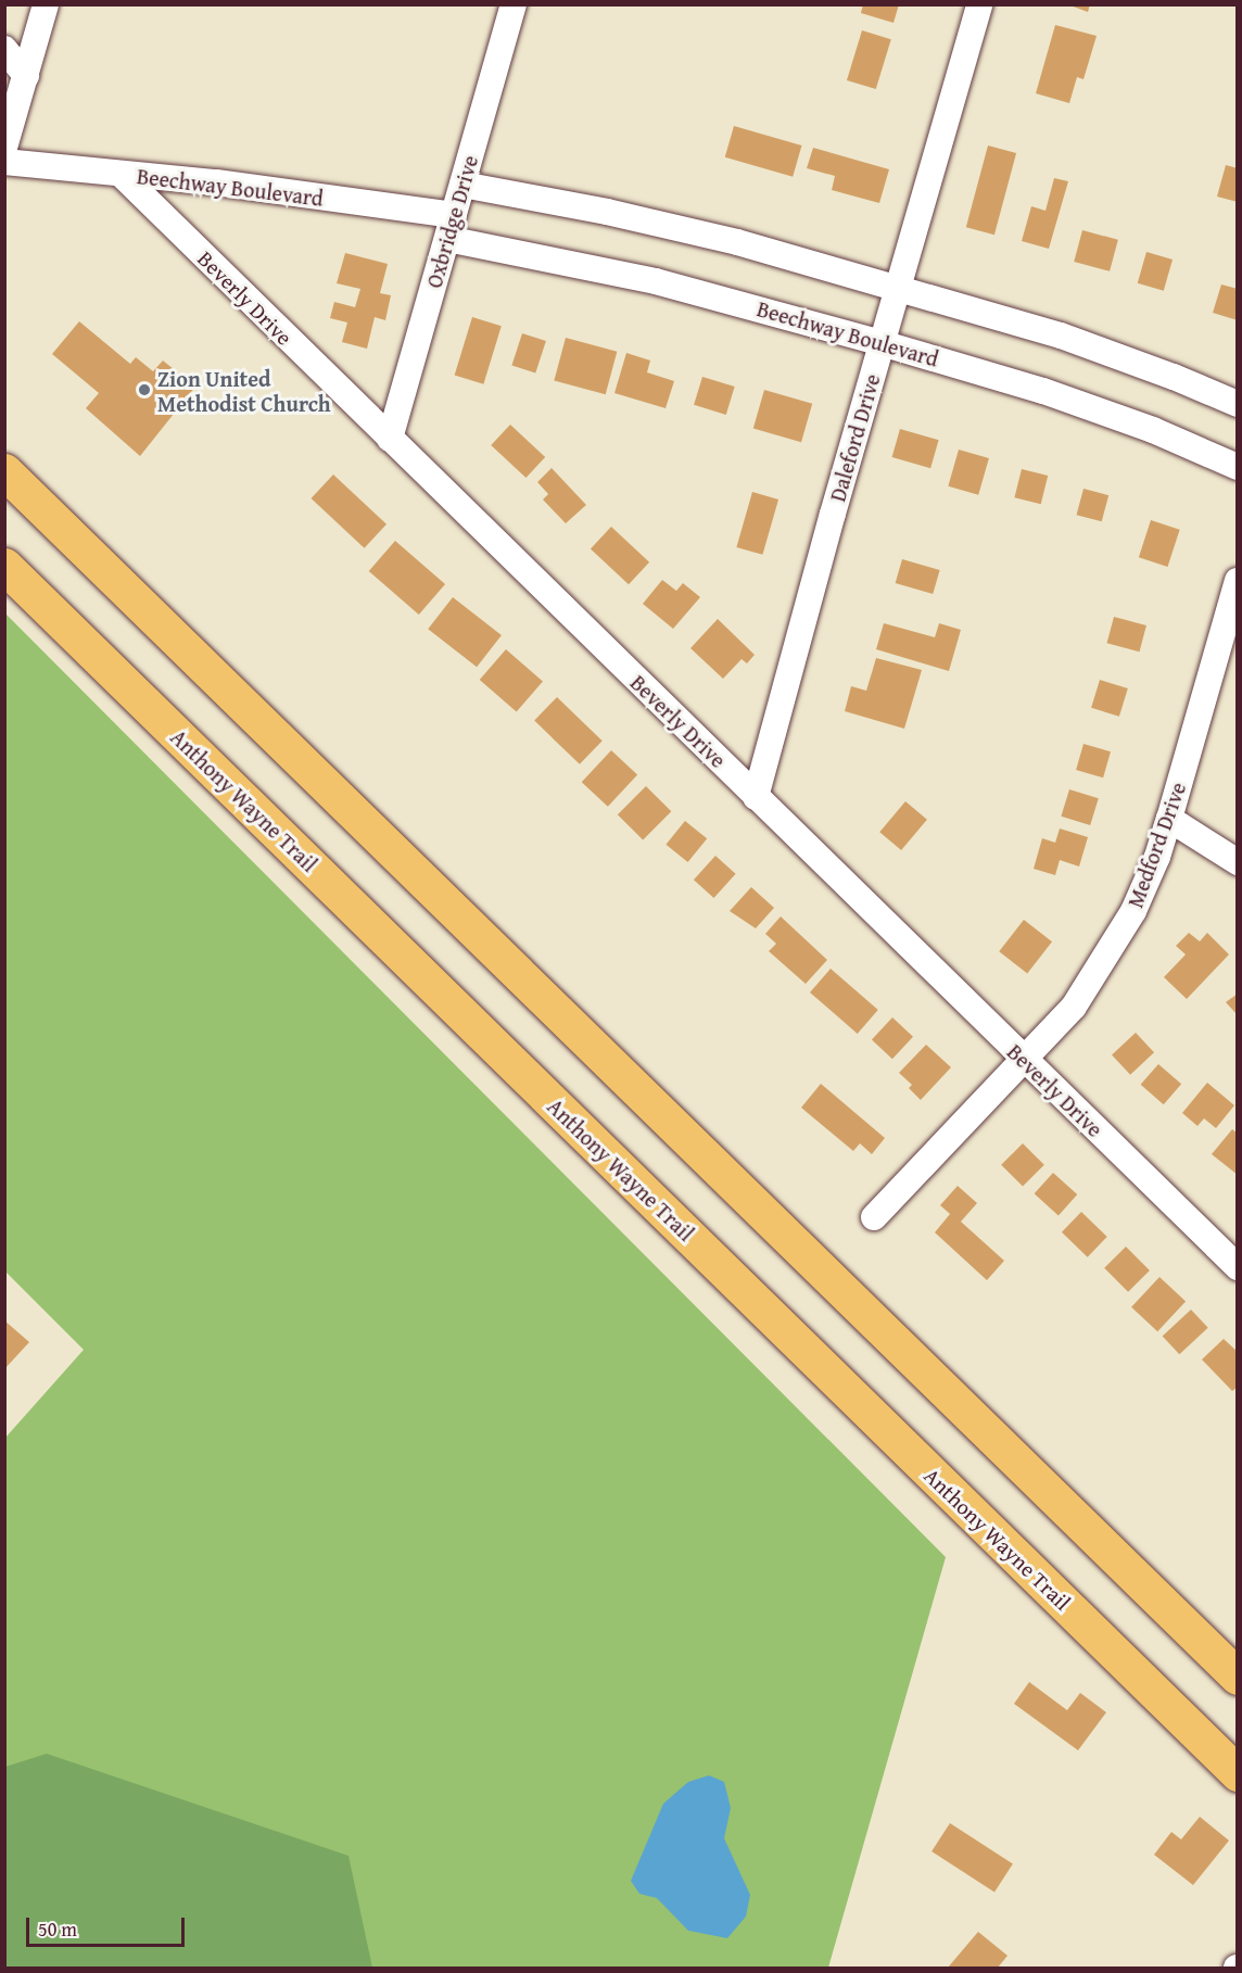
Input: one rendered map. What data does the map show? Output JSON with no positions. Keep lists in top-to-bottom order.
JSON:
{
  "streets": {
    "highway": ["Anthony Wayne Trail"],
    "street": [
      "Beechway Boulevard",
      "Oxbridge Drive",
      "Beverly Drive",
      "Daleford Drive",
      "Medford Drive"
    ]
  },
  "crossings": [
    ["Beechway Boulevard", "Oxbridge Drive"],
    ["Beechway Boulevard", "Beverly Drive"],
    ["Beechway Boulevard", "Daleford Drive"],
    ["Oxbridge Drive", "Beverly Drive"],
    ["Beverly Drive", "Daleford Drive"],
    ["Beverly Drive", "Medford Drive"]
  ],
  "places": ["Zion United Methodist Church"],
  "scale_bar": "50 m"
}
